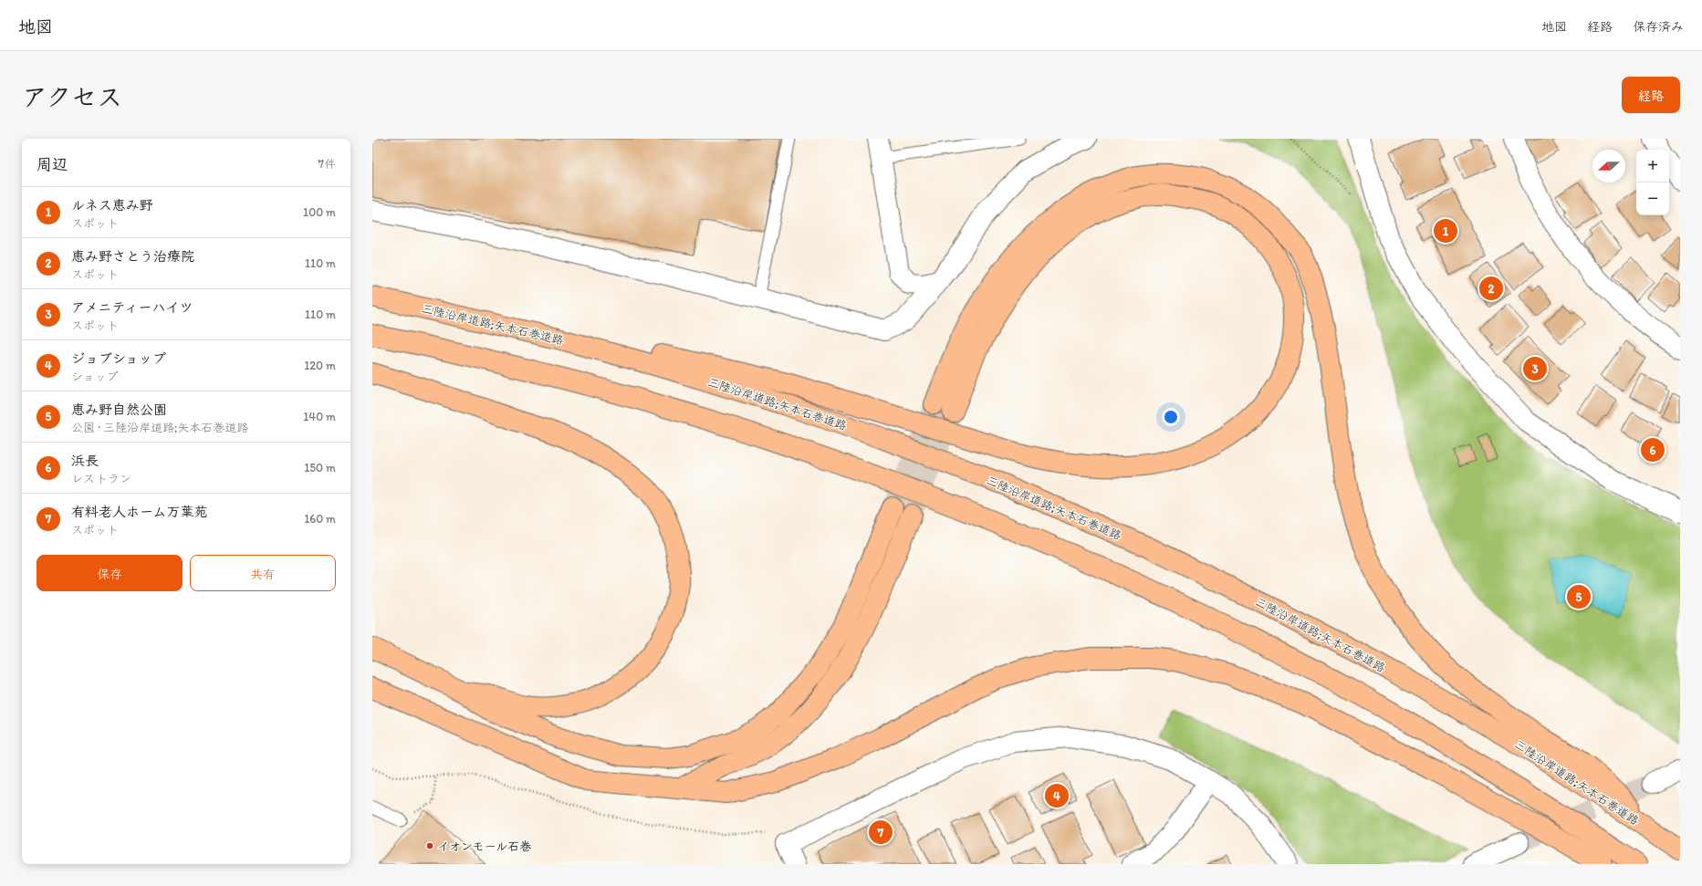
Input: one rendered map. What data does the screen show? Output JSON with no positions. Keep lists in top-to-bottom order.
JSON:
{
  "streets": {
    "highway": ["三陸沿岸道路;矢本石巻道路"]
  },
  "places": ["イオンモール石巻"],
  "north": "left",
  "page": {
    "header": "地図",
    "nav": ["地図", "経路", "保存済み"],
    "title": "アクセス",
    "buttons": [
      "経路",
      ["保存", "共有"]
    ],
    "heading": ["周辺", "7件"],
    "map_buttons": ["+", "−"],
    "list": [
      {
        "mark": "1",
        "name": "ルネス恵み野",
        "note": "スポット",
        "value": "100 m"
      },
      {
        "mark": "2",
        "name": "恵み野さとう治療院",
        "note": "スポット",
        "value": "110 m"
      },
      {
        "mark": "3",
        "name": "アメニティーハイツ",
        "note": "スポット",
        "value": "110 m"
      },
      {
        "mark": "4",
        "name": "ジョブショップ",
        "note": "ショップ",
        "value": "120 m"
      },
      {
        "mark": "5",
        "name": "恵み野自然公園",
        "note": "公園 · 三陸沿岸道路;矢本石巻道路",
        "value": "140 m"
      },
      {
        "mark": "6",
        "name": "浜長",
        "note": "レストラン",
        "value": "150 m"
      },
      {
        "mark": "7",
        "name": "有料老人ホーム万葉苑",
        "note": "スポット",
        "value": "160 m"
      }
    ],
    "pins": [
      "1",
      "2",
      "3",
      "6",
      "5",
      "4",
      "7"
    ]
  }
}
